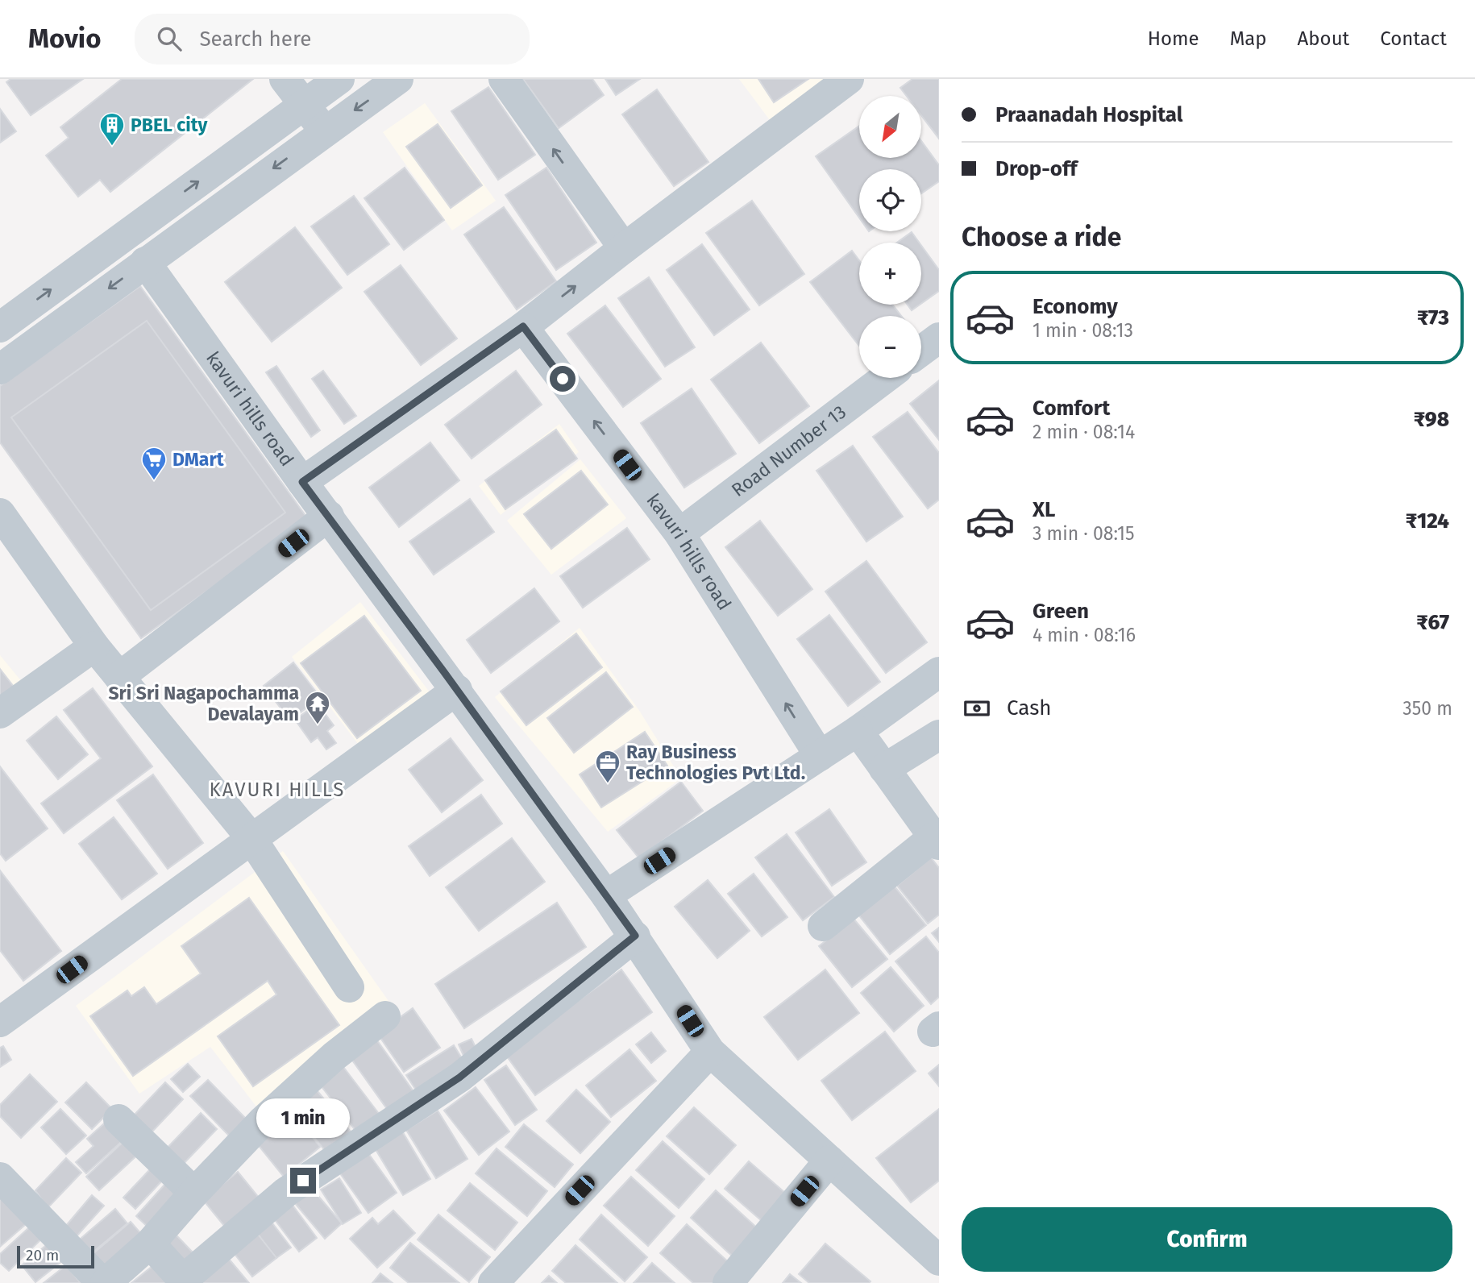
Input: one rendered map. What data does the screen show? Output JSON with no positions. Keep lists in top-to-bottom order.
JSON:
{
  "streets": {
    "street": ["kavuri hills road", "Road Number 13"]
  },
  "crossings": [
    ["kavuri hills road", "Road Number 13"]
  ],
  "districts": ["KAVURI HILLS"],
  "places": {
    "building": ["PBEL city"],
    "supermarket": ["DMart"],
    "temple": ["Sri Sri Nagapochamma Devalayam"],
    "office": ["Ray Business Technologies Pvt Ltd."]
  },
  "scale_bar": "20 m",
  "north": "bottom left",
  "page": {
    "header": "Movio",
    "search": "Search here",
    "nav": [
      "Home",
      "Map",
      "About",
      "Contact"
    ],
    "banner": ["Praanadah Hospital", "Drop-off"],
    "map_buttons": ["+", "−"],
    "heading": "Choose a ride",
    "list": [
      {
        "name": "Economy",
        "note": "1 min · 08:13",
        "value": "₹73"
      },
      {
        "name": "Comfort",
        "note": "2 min · 08:14",
        "value": "₹98"
      },
      {
        "name": "XL",
        "note": "3 min · 08:15",
        "value": "₹124"
      },
      {
        "name": "Green",
        "note": "4 min · 08:16",
        "value": "₹67"
      }
    ],
    "pay": ["Cash", "350 m"],
    "bubble": "1 min",
    "buttons": "Confirm",
    "scale": "20 m"
  }
}
